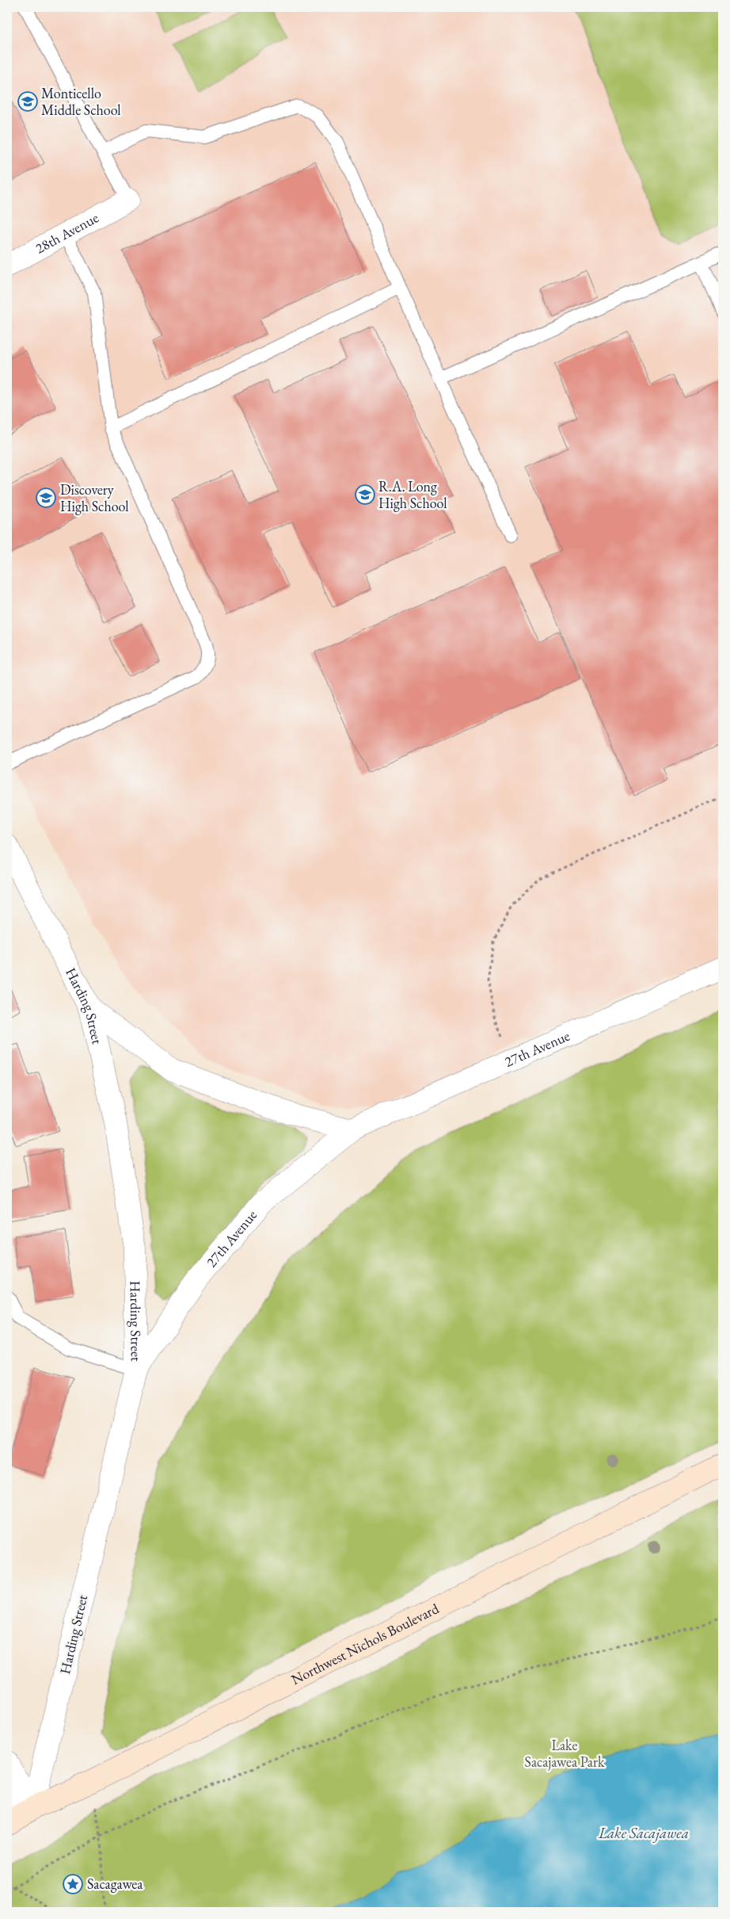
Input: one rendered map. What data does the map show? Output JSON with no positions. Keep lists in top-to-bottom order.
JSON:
{
  "streets": {
    "main road": ["Northwest Nichols Boulevard"],
    "street": ["28th Avenue", "Harding Street", "27th Avenue"]
  },
  "crossings": [
    ["Harding Street", "27th Avenue"],
    ["Harding Street", "Northwest Nichols Boulevard"]
  ],
  "water": ["Lake Sacajawea"],
  "parks": ["Lake Sacajawea Park"],
  "places": {
    "school or university": ["Monticello Middle School", "R.A. Long High School", "Discovery High School"],
    "place": ["Sacagawea"]
  }
}
